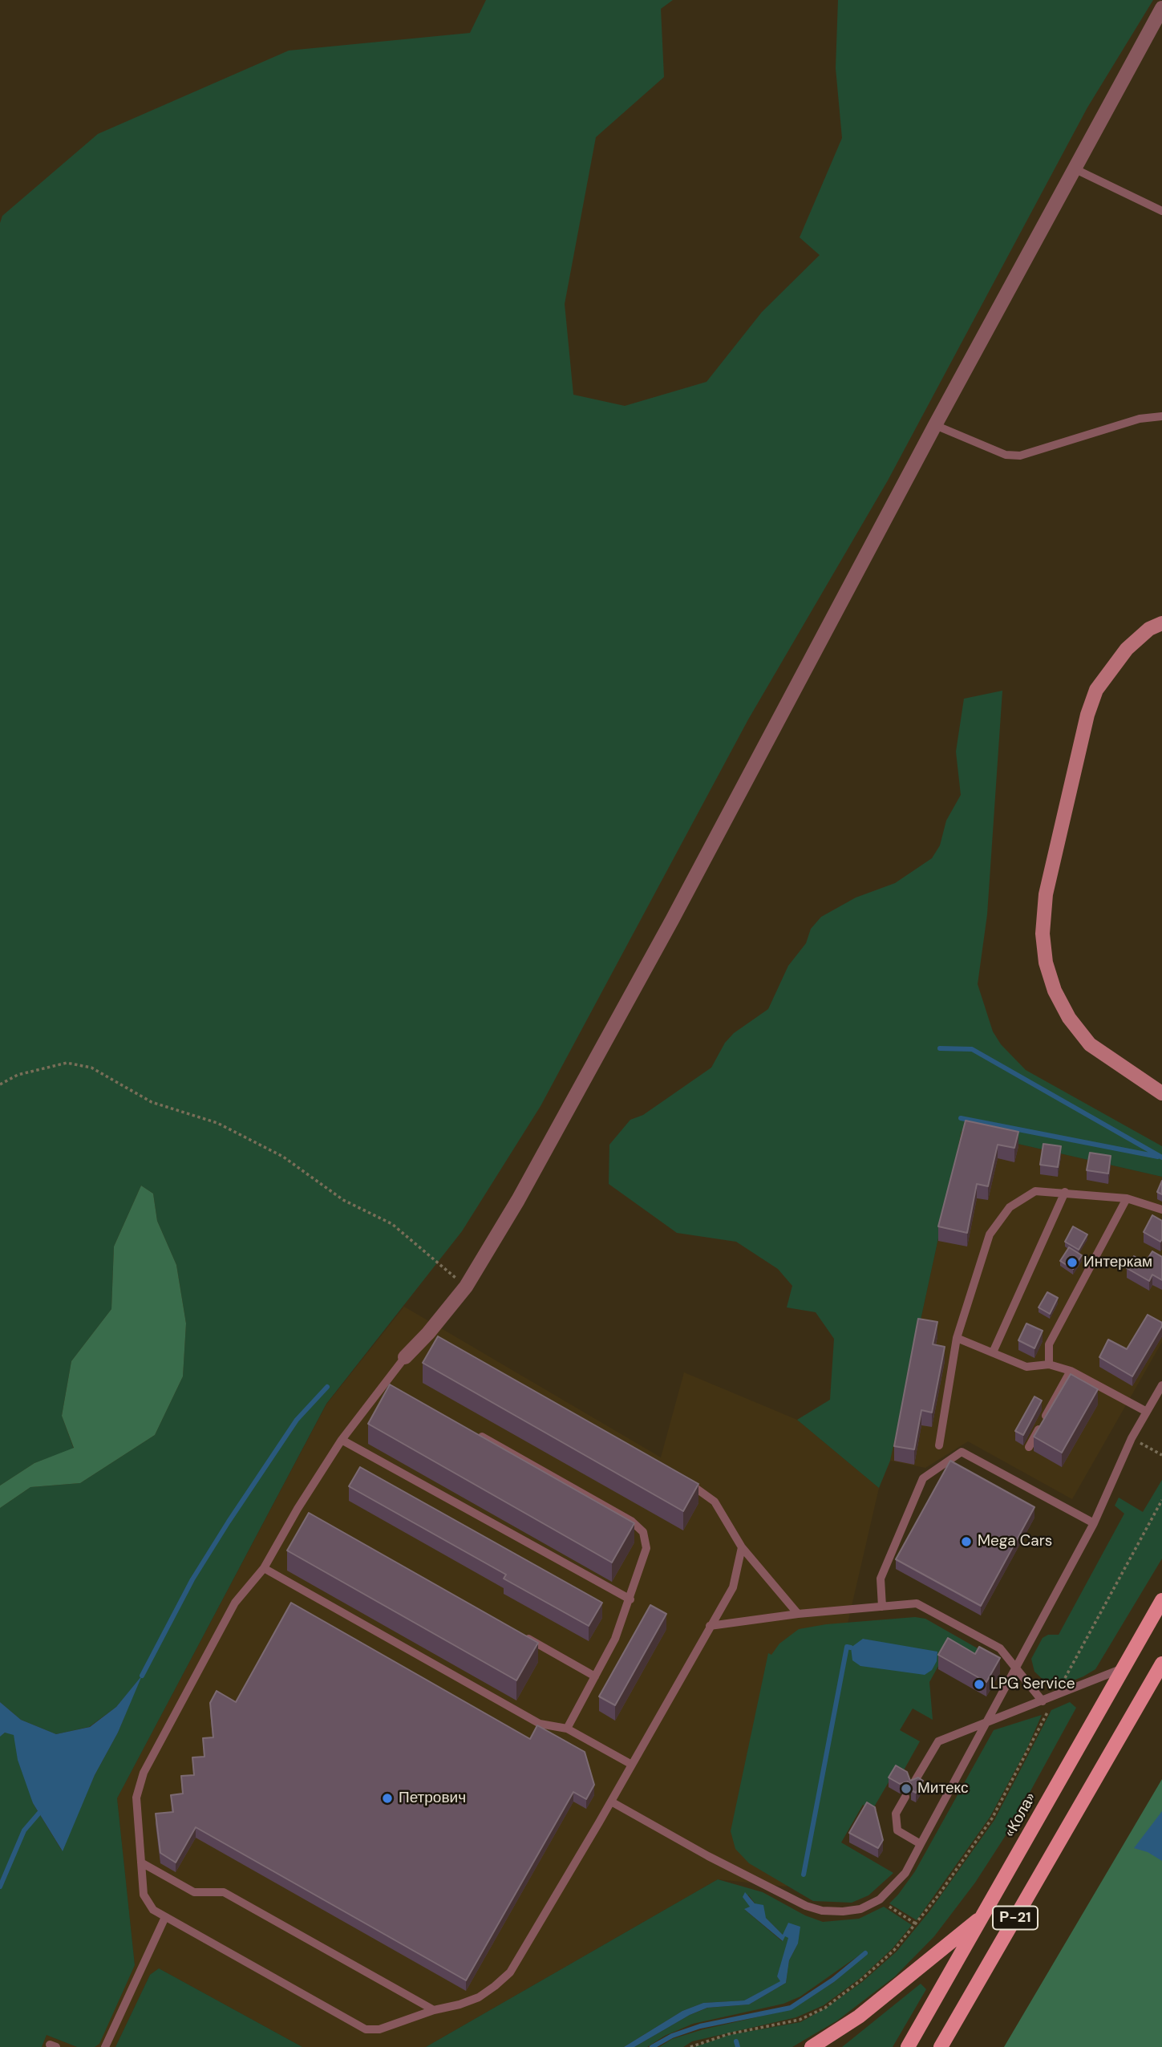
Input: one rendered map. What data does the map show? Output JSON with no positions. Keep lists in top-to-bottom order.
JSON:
{
  "streets": {
    "main road": ["«Кола»", "Р-21"]
  },
  "places": [
    "Интеркам",
    "Mega Cars",
    "LPG Service",
    "Митекс",
    "Петрович"
  ]
}
